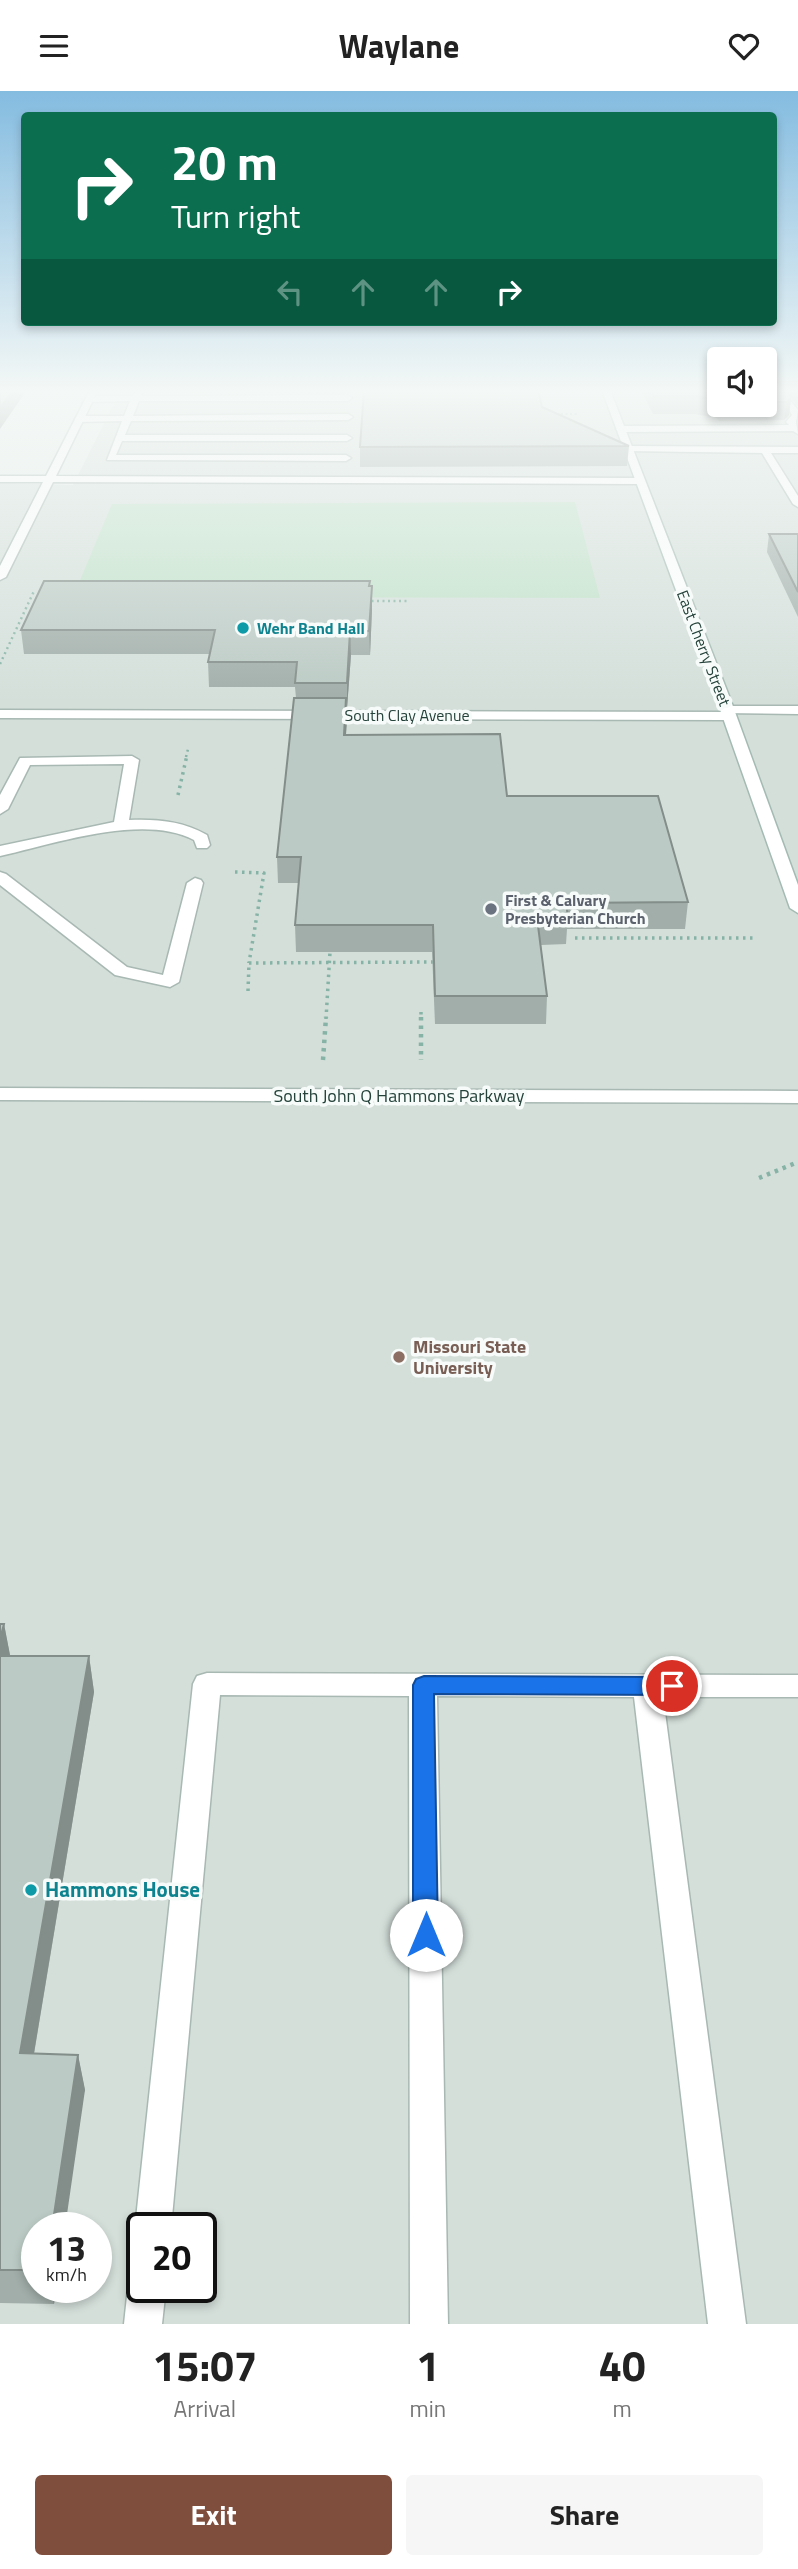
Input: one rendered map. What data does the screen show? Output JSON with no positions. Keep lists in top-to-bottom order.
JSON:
{
  "streets": {
    "street": ["East Cherry Street", "South Clay Avenue", "South John Q Hammons Parkway"]
  },
  "crossings": [
    ["East Cherry Street", "South Clay Avenue"]
  ],
  "places": [
    "Wehr Band Hall",
    "First & Calvary Presbyterian Church",
    "Missouri State University",
    "Hammons House"
  ],
  "page": {
    "header": "Waylane",
    "turn": ["20 m", "Turn right"],
    "speed": "13 km/h",
    "limit": "20",
    "eta": [
      "15:07",
      "Arrival",
      "1",
      "min",
      "40",
      "m"
    ],
    "buttons": ["Exit", "Share"]
  }
}
